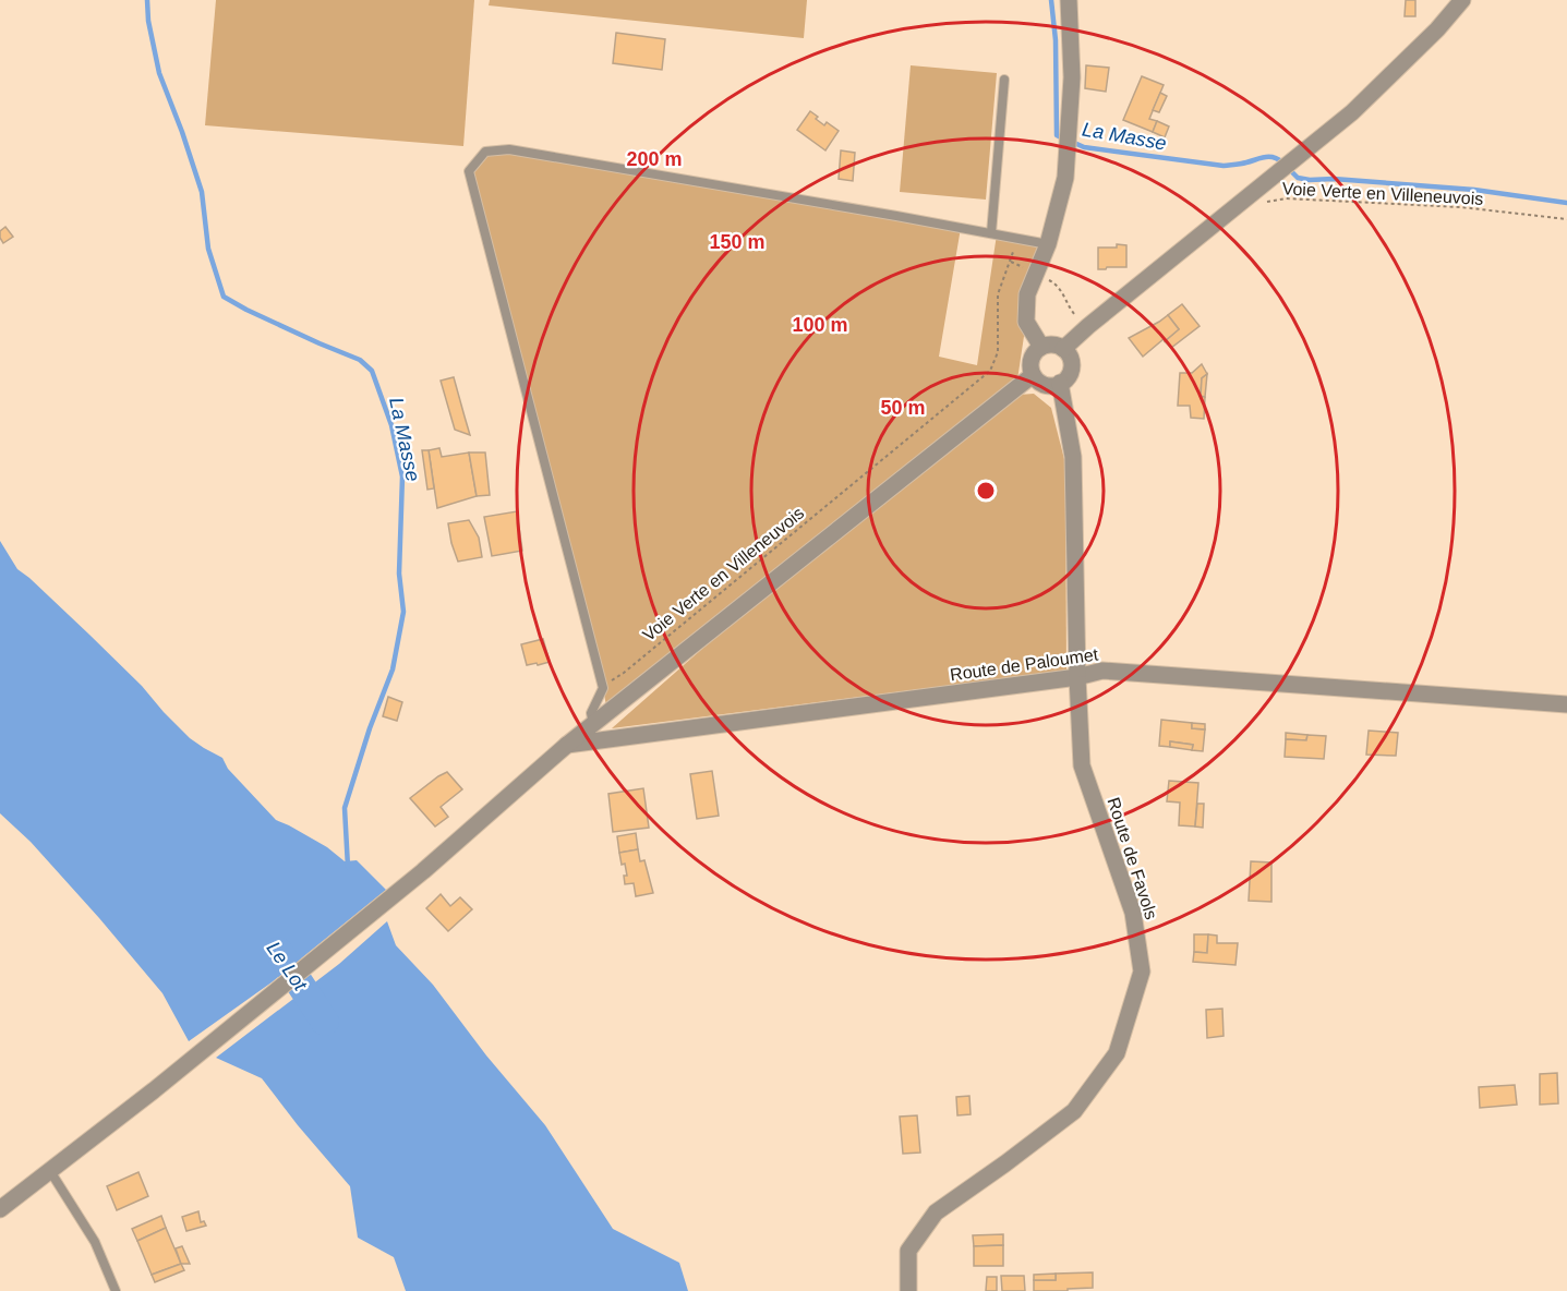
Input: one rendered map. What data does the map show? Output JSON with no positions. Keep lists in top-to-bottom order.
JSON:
{
  "streets": {
    "street": ["Route de Paloumet", "Route de Favols"],
    "path": ["Voie Verte en Villeneuvois"]
  },
  "crossings": [
    ["Route de Paloumet", "Route de Favols"]
  ],
  "water": ["La Masse", "Le Lot"],
  "rings": [
    "200 m",
    "150 m",
    "100 m",
    "50 m"
  ]
}
